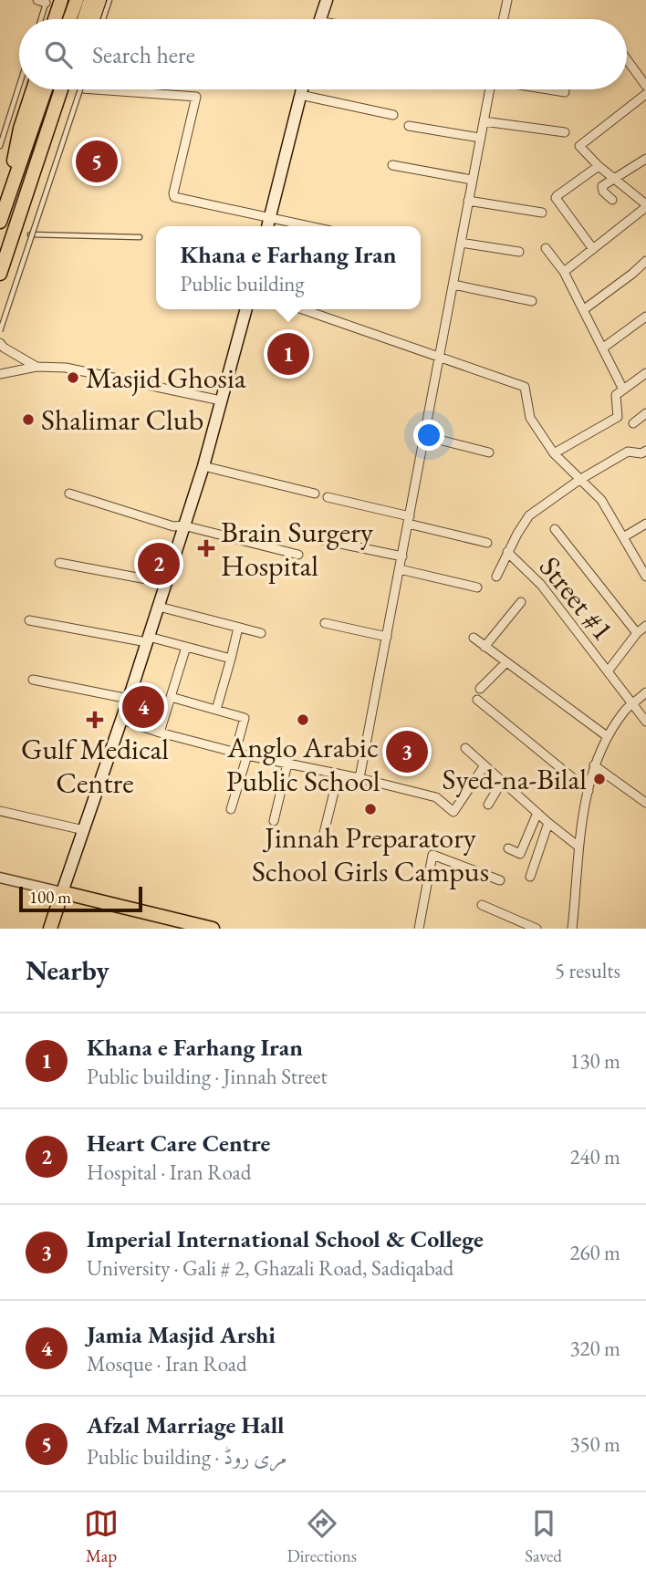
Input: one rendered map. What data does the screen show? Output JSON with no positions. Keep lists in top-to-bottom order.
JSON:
{
  "streets": {
    "street": ["Street #1"]
  },
  "places": {
    "other": [
      "Masjid Ghosia",
      "Shalimar Club",
      "Anglo Arabic Public School",
      "Syed-na-Bilal",
      "Jinnah Preparatory School Girls Campus"
    ],
    "health": ["Brain Surgery Hospital", "Gulf Medical Centre"]
  },
  "scale_bar": "100 m",
  "page": {
    "search": "Search here",
    "pins": [
      "5",
      "1",
      "2",
      "4",
      "3"
    ],
    "popup": ["Khana e Farhang Iran", "Public building"],
    "scale": "100 m",
    "heading": ["Nearby", "5 results"],
    "list": [
      {
        "mark": "1",
        "name": "Khana e Farhang Iran",
        "note": "Public building · Jinnah Street",
        "value": "130 m"
      },
      {
        "mark": "2",
        "name": "Heart Care Centre",
        "note": "Hospital · Iran Road",
        "value": "240 m"
      },
      {
        "mark": "3",
        "name": "Imperial International School & College",
        "note": "University · Gali # 2, Ghazali Road, Sadiqabad",
        "value": "260 m"
      },
      {
        "mark": "4",
        "name": "Jamia Masjid Arshi",
        "note": "Mosque · Iran Road",
        "value": "320 m"
      },
      {
        "mark": "5",
        "name": "Afzal Marriage Hall",
        "note": "Public building · مری روڈ",
        "value": "350 m"
      }
    ],
    "nav": ["Map", "Directions", "Saved"]
  }
}
